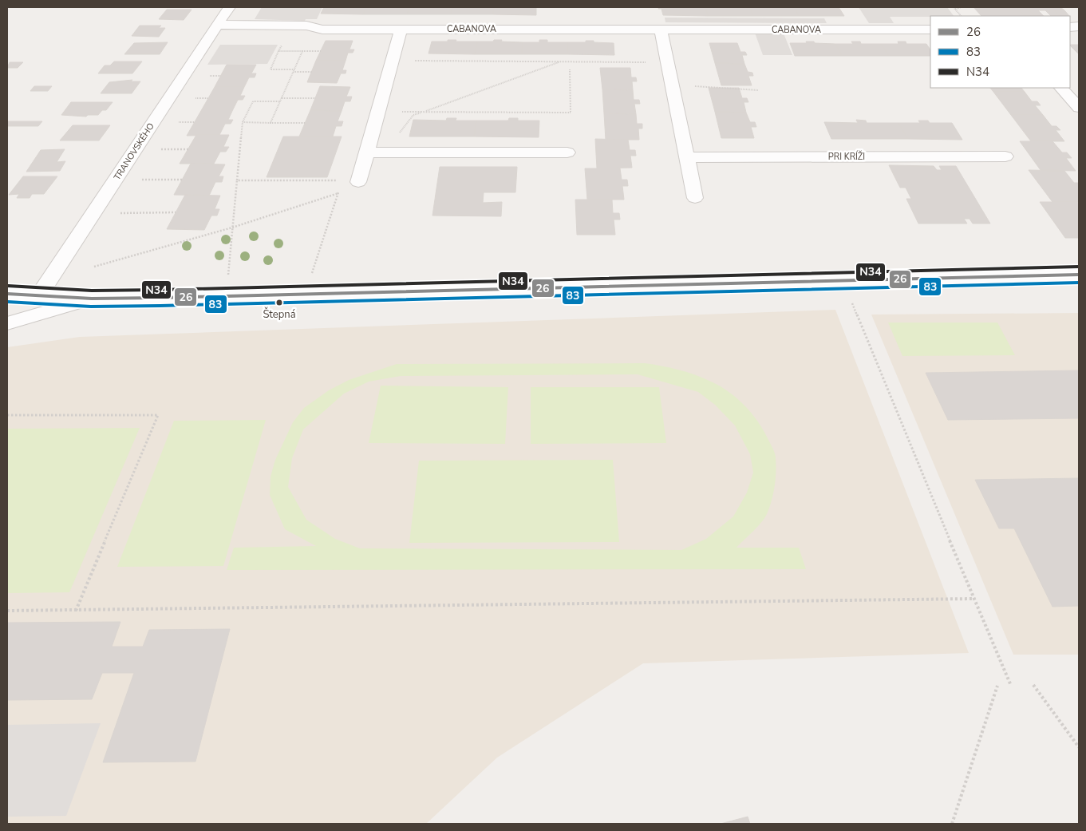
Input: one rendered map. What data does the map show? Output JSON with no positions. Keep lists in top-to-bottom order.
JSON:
{
  "streets": {
    "street": ["CABANOVA", "TRANOVSKÉHO", "PRI KRÍŽI"]
  },
  "crossings": [
    ["CABANOVA", "TRANOVSKÉHO"]
  ],
  "places": ["Štepná"],
  "lines": ["transit line N34", "transit line 26", "transit line 83"],
  "legend": ["26", "83", "N34"]
}
